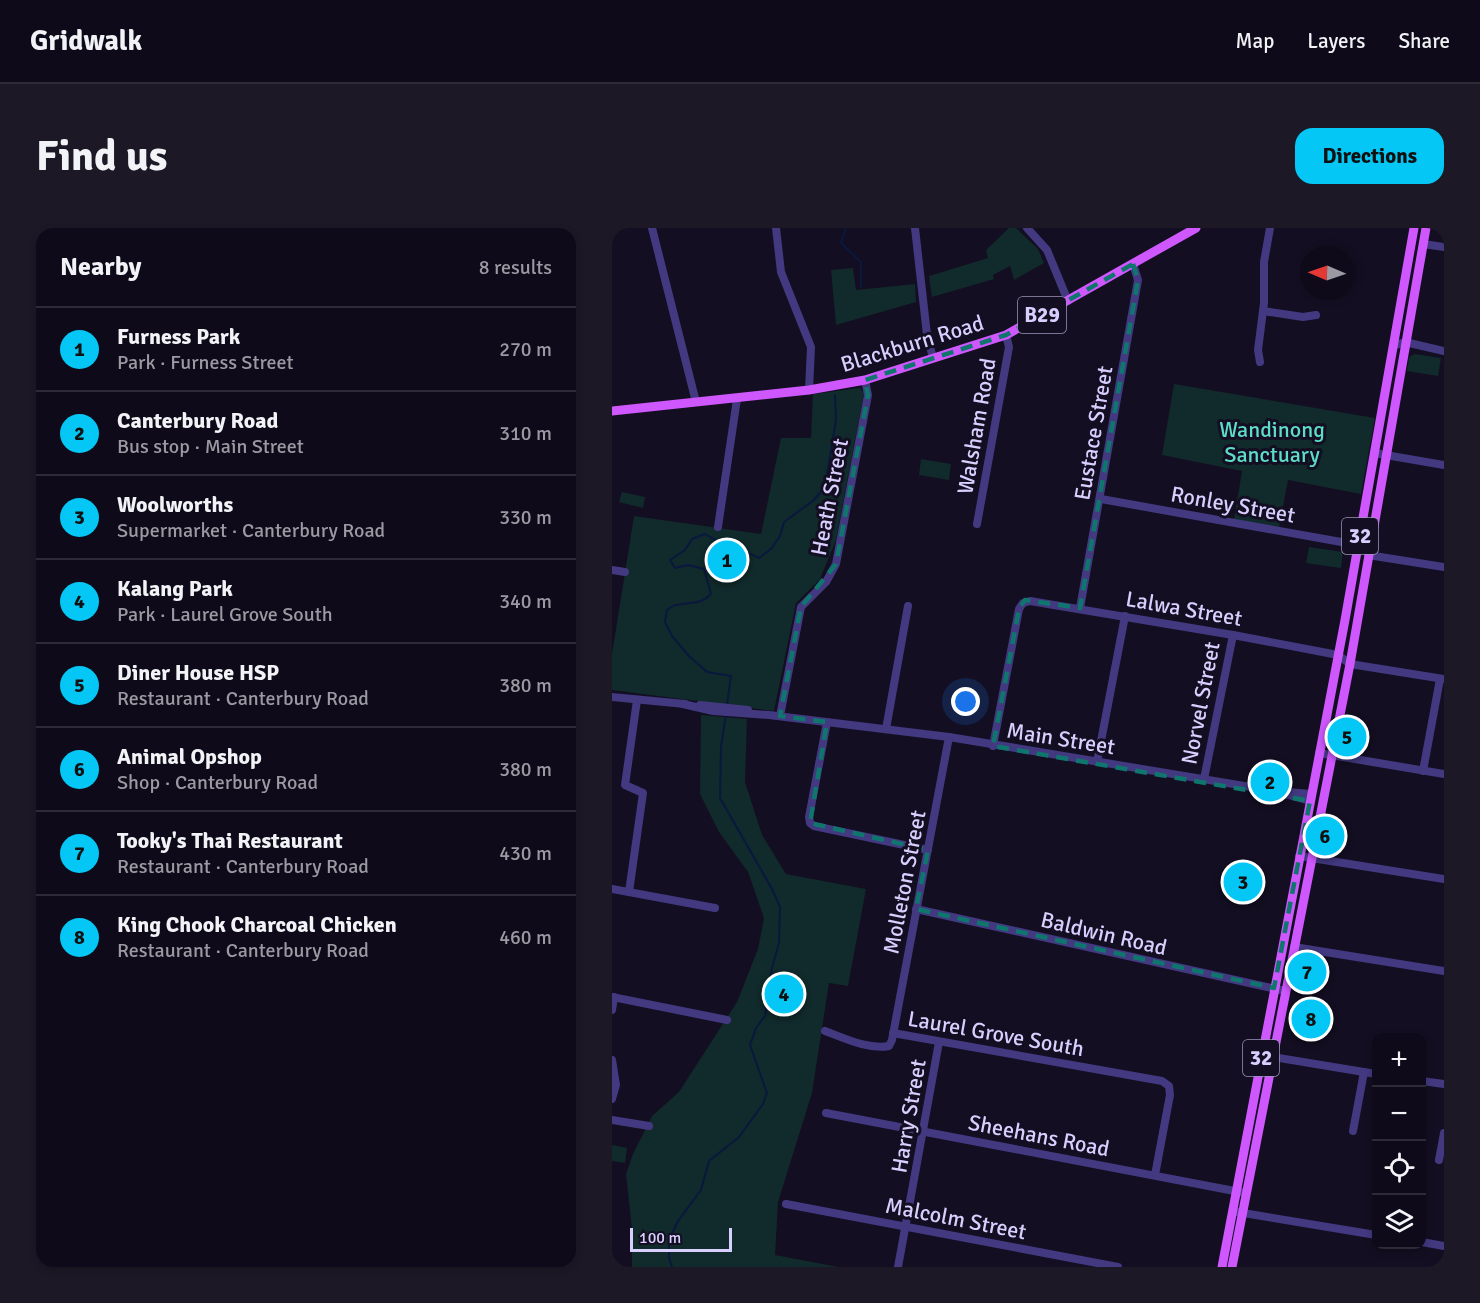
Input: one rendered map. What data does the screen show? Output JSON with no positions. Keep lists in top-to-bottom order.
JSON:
{
  "streets": {
    "main road": ["B29", "Blackburn Road", "32"],
    "street": [
      "Walsham Road",
      "Eustace Street",
      "Heath Street",
      "Ronley Street",
      "Lalwa Street",
      "Norvel Street",
      "Main Street",
      "Molleton Street",
      "Baldwin Road",
      "Laurel Grove South",
      "Harry Street",
      "Sheehans Road",
      "Malcolm Street"
    ]
  },
  "crossings": [
    ["Blackburn Road", "Walsham Road"],
    ["Blackburn Road", "Eustace Street"],
    ["Blackburn Road", "Heath Street"],
    ["Eustace Street", "Ronley Street"],
    ["Eustace Street", "Lalwa Street"],
    ["Heath Street", "Main Street"],
    ["Ronley Street", "32"],
    ["32", "Lalwa Street"],
    ["32", "Main Street"],
    ["32", "Baldwin Road"],
    ["32", "Sheehans Road"],
    ["Lalwa Street", "Norvel Street"],
    ["Lalwa Street", "Main Street"],
    ["Norvel Street", "Main Street"],
    ["Main Street", "Molleton Street"],
    ["Molleton Street", "Baldwin Road"],
    ["Molleton Street", "Laurel Grove South"],
    ["Laurel Grove South", "Harry Street"],
    ["Laurel Grove South", "Sheehans Road"],
    ["Harry Street", "Sheehans Road"],
    ["Harry Street", "Malcolm Street"]
  ],
  "parks": ["Wandinong Sanctuary"],
  "scale_bar": "100 m",
  "north": "left",
  "page": {
    "header": "Gridwalk",
    "nav": ["Map", "Layers", "Share"],
    "buttons": "Directions",
    "title": "Find us",
    "heading": ["Nearby", "8 results"],
    "list": [
      {
        "mark": "1",
        "name": "Furness Park",
        "note": "Park · Furness Street",
        "value": "270 m"
      },
      {
        "mark": "2",
        "name": "Canterbury Road",
        "note": "Bus stop · Main Street",
        "value": "310 m"
      },
      {
        "mark": "3",
        "name": "Woolworths",
        "note": "Supermarket · Canterbury Road",
        "value": "330 m"
      },
      {
        "mark": "4",
        "name": "Kalang Park",
        "note": "Park · Laurel Grove South",
        "value": "340 m"
      },
      {
        "mark": "5",
        "name": "Diner House HSP",
        "note": "Restaurant · Canterbury Road",
        "value": "380 m"
      },
      {
        "mark": "6",
        "name": "Animal Opshop",
        "note": "Shop · Canterbury Road",
        "value": "380 m"
      },
      {
        "mark": "7",
        "name": "Tooky's Thai Restaurant",
        "note": "Restaurant · Canterbury Road",
        "value": "430 m"
      },
      {
        "mark": "8",
        "name": "King Chook Charcoal Chicken",
        "note": "Restaurant · Canterbury Road",
        "value": "460 m"
      }
    ],
    "pins": [
      "1",
      "5",
      "2",
      "6",
      "3",
      "7",
      "4",
      "8"
    ],
    "map_buttons": ["+", "−"],
    "scale": "100 m"
  }
}
